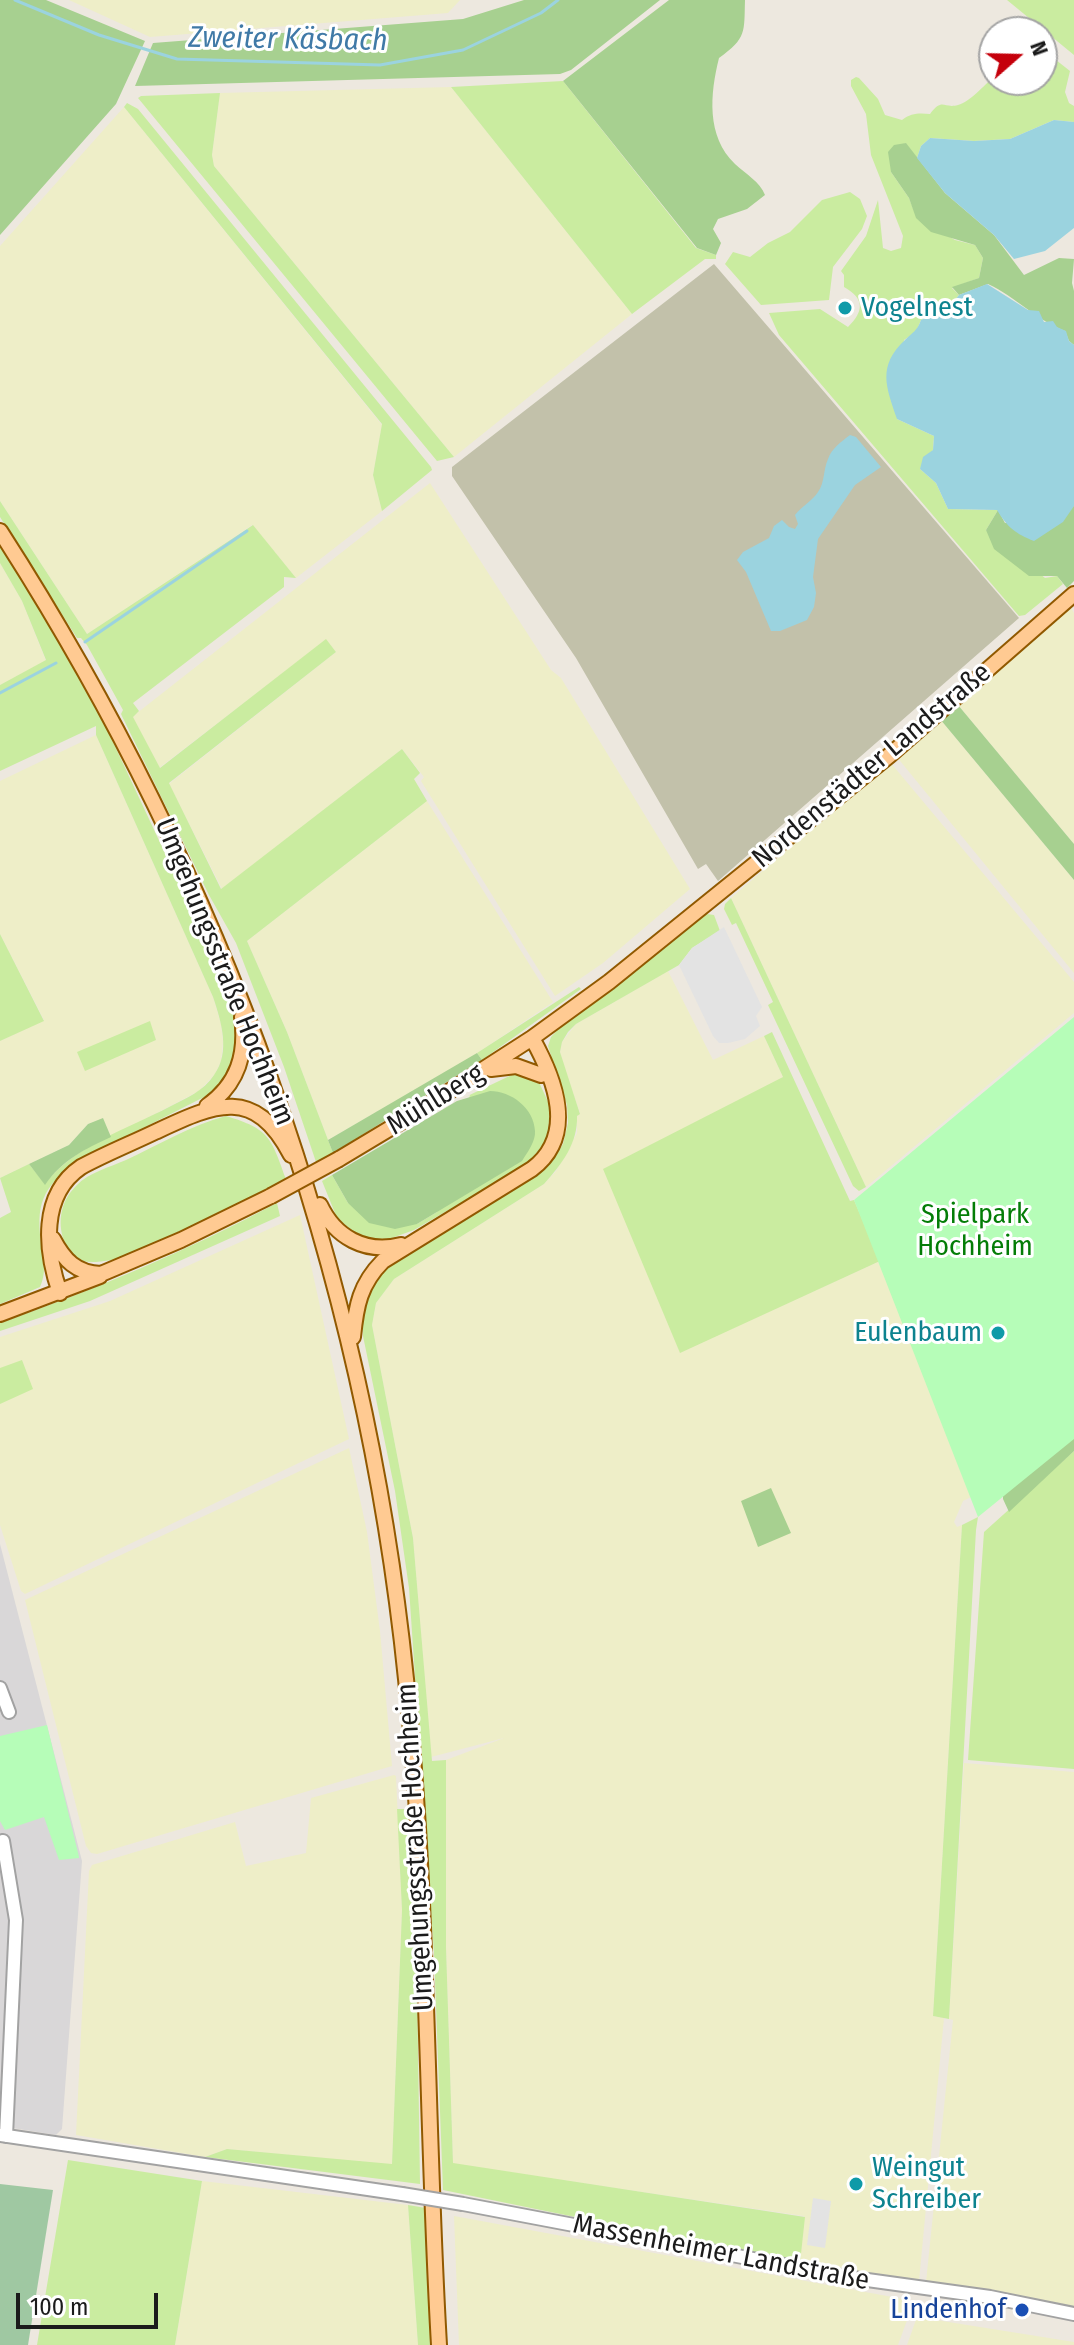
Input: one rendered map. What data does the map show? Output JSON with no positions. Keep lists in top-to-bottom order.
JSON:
{
  "streets": {
    "main road": ["Nordenstädter Landstraße", "Umgehungsstraße Hochheim", "Mühlberg"],
    "street": ["Massenheimer Landstraße"]
  },
  "crossings": [
    ["Nordenstädter Landstraße", "Mühlberg"]
  ],
  "water": ["Zweiter Käsbach"],
  "parks": ["Spielpark Hochheim"],
  "places": [
    "Vogelnest",
    "Eulenbaum",
    "Weingut Schreiber",
    "Lindenhof"
  ],
  "scale_bar": "100 m",
  "north": "right"
}
